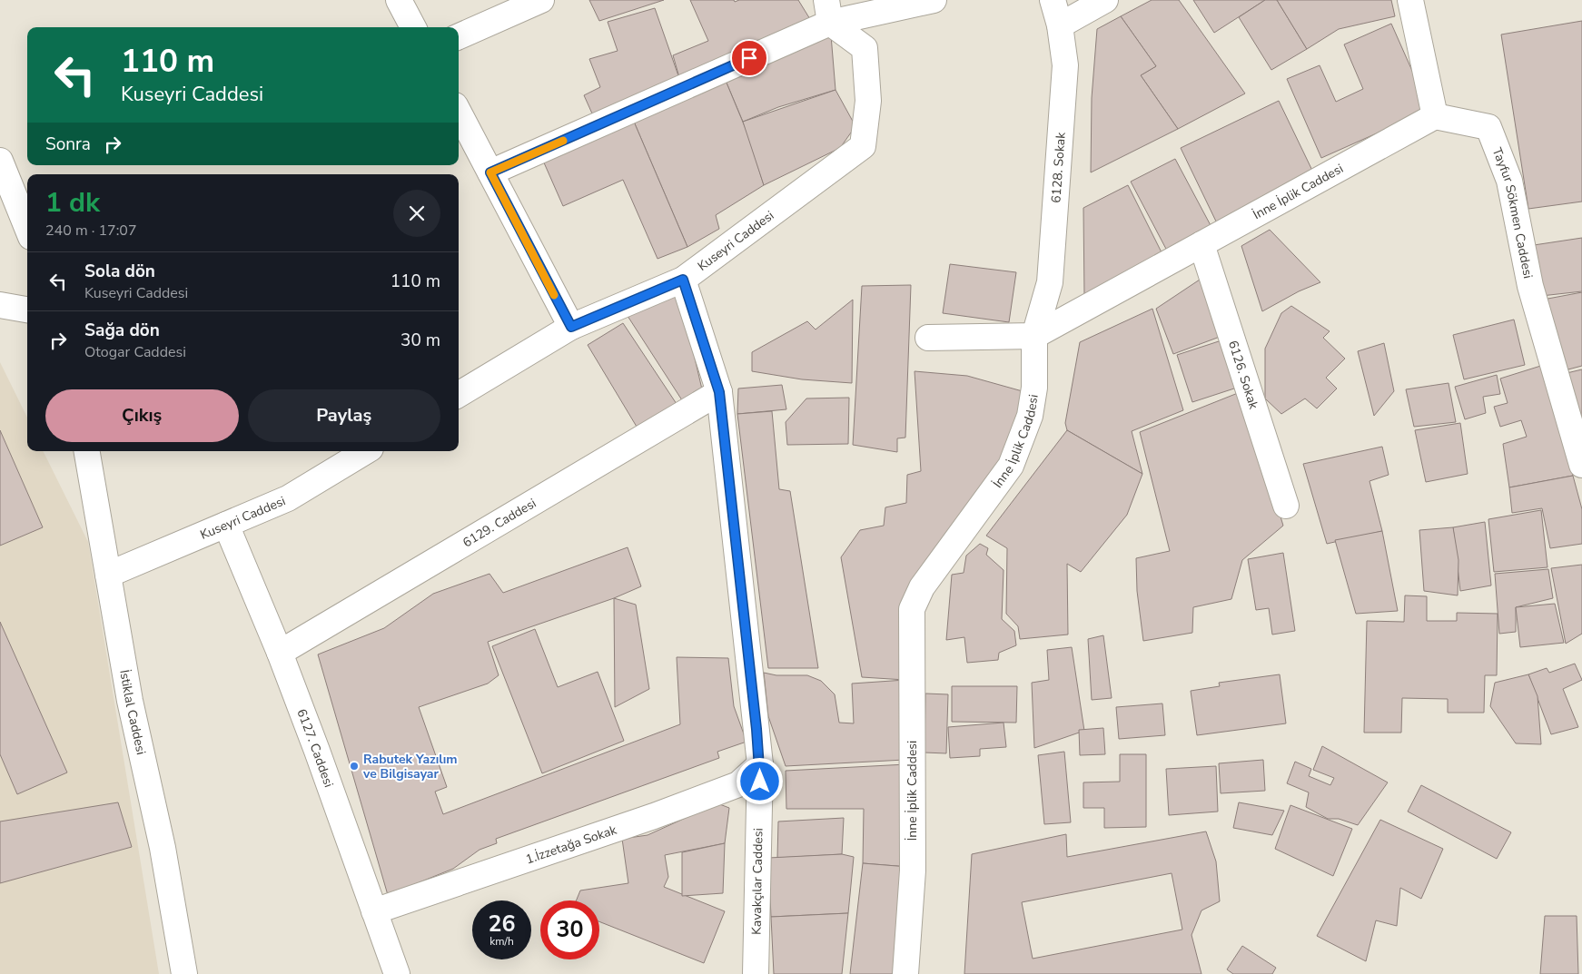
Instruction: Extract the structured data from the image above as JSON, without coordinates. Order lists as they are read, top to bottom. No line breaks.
{"streets":{"street":["6128. Sokak","İnne İplik Caddesi","Tayfur Sökmen Caddesi","Kuseyri Caddesi","6126. Sokak","6129. Caddesi","İstiklal Caddesi","6127. Caddesi","1.İzzetağa Sokak","Kavakçılar Caddesi"]},"crossings":[["6128. Sokak","İnne İplik Caddesi"],["İnne İplik Caddesi","Tayfur Sökmen Caddesi"],["İnne İplik Caddesi","6126. Sokak"],["Kuseyri Caddesi","İstiklal Caddesi"],["Kuseyri Caddesi","6127. Caddesi"],["Kuseyri Caddesi","Kavakçılar Caddesi"],["6129. Caddesi","6127. Caddesi"],["6129. Caddesi","Kavakçılar Caddesi"],["6127. Caddesi","1.İzzetağa Sokak"],["1.İzzetağa Sokak","Kavakçılar Caddesi"]],"places":["Rabutek Yazılım ve Bilgisayar"],"page":{"turn":["110 m","Kuseyri Caddesi"],"then":"Sonra","heading":["1 dk","240 m · 17:07"],"list":[{"name":"Sola dön","note":"Kuseyri Caddesi","value":"110 m"},{"name":"Sağa dön","note":"Otogar Caddesi","value":"30 m"}],"buttons":["Çıkış","Paylaş"],"speed":"26 km/h","limit":"30"}}
